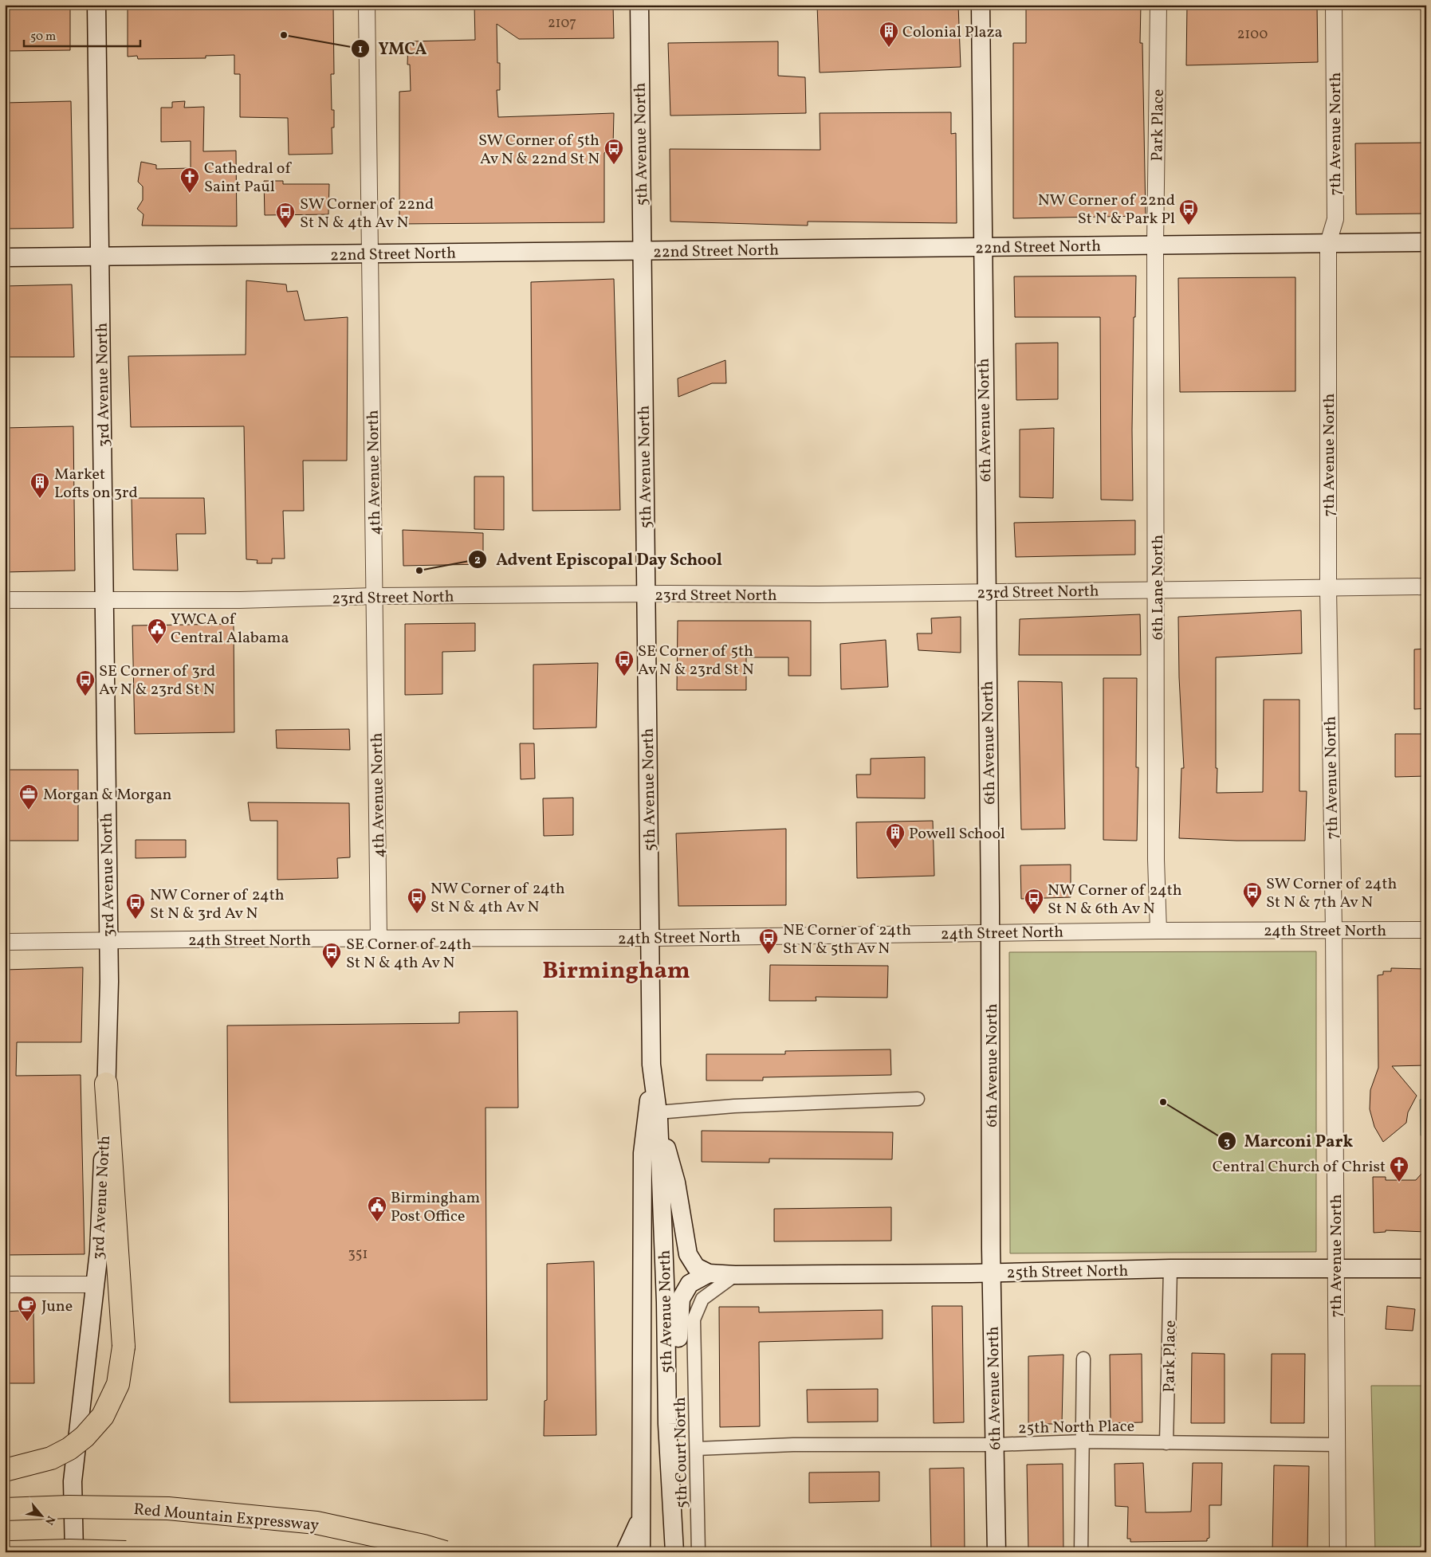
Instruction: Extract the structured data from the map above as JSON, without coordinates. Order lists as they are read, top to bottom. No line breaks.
{"streets":{"highway":["Red Mountain Expressway"],"main road":["5th Avenue North","22nd Street North","3rd Avenue North","6th Avenue North","25th Street North"],"street":["Park Place","7th Avenue North","4th Avenue North","6th Lane North","23rd Street North","24th Street North","25th North Place","5th Court North"]},"crossings":[["Park Place","22nd Street North"],["Park Place","6th Lane North"],["Park Place","25th Street North"],["Park Place","25th North Place"],["7th Avenue North","22nd Street North"],["7th Avenue North","23rd Street North"],["7th Avenue North","24th Street North"],["7th Avenue North","25th Street North"],["7th Avenue North","25th North Place"],["5th Avenue North","22nd Street North"],["5th Avenue North","23rd Street North"],["5th Avenue North","24th Street North"],["22nd Street North","3rd Avenue North"],["22nd Street North","6th Avenue North"],["22nd Street North","4th Avenue North"],["22nd Street North","6th Lane North"],["3rd Avenue North","23rd Street North"],["3rd Avenue North","24th Street North"],["6th Avenue North","23rd Street North"],["6th Avenue North","24th Street North"],["6th Avenue North","25th Street North"],["6th Avenue North","25th North Place"],["4th Avenue North","23rd Street North"],["4th Avenue North","24th Street North"],["6th Lane North","23rd Street North"],["6th Lane North","24th Street North"],["25th Street North","5th Court North"],["25th North Place","5th Court North"]],"districts":["Birmingham"],"places":{"other":["YMCA","Advent Episcopal Day School","Marconi Park"],"building":["Colonial Plaza","Market Lofts on 3rd","Powell School"],"bus stop":["SW Corner of 5th Av N & 22nd St N","NW Corner of 22nd St N & Park Pl","SW Corner of 22nd St N & 4th Av N","SE Corner of 5th Av N & 23rd St N","SE Corner of 3rd Av N & 23rd St N","SW Corner of 24th St N & 7th Av N","NW Corner of 24th St N & 4th Av N","NW Corner of 24th St N & 6th Av N","NW Corner of 24th St N & 3rd Av N","NE Corner of 24th St N & 5th Av N","SE Corner of 24th St N & 4th Av N"],"church":["Cathedral of Saint Paul","Central Church of Christ"],"public building":["YWCA of Central Alabama","Birmingham Post Office"],"office":["Morgan & Morgan"],"cafe":["June"]},"house_numbers":["2107","2100","351"],"scale_bar":"50 m","north":"bottom right"}
